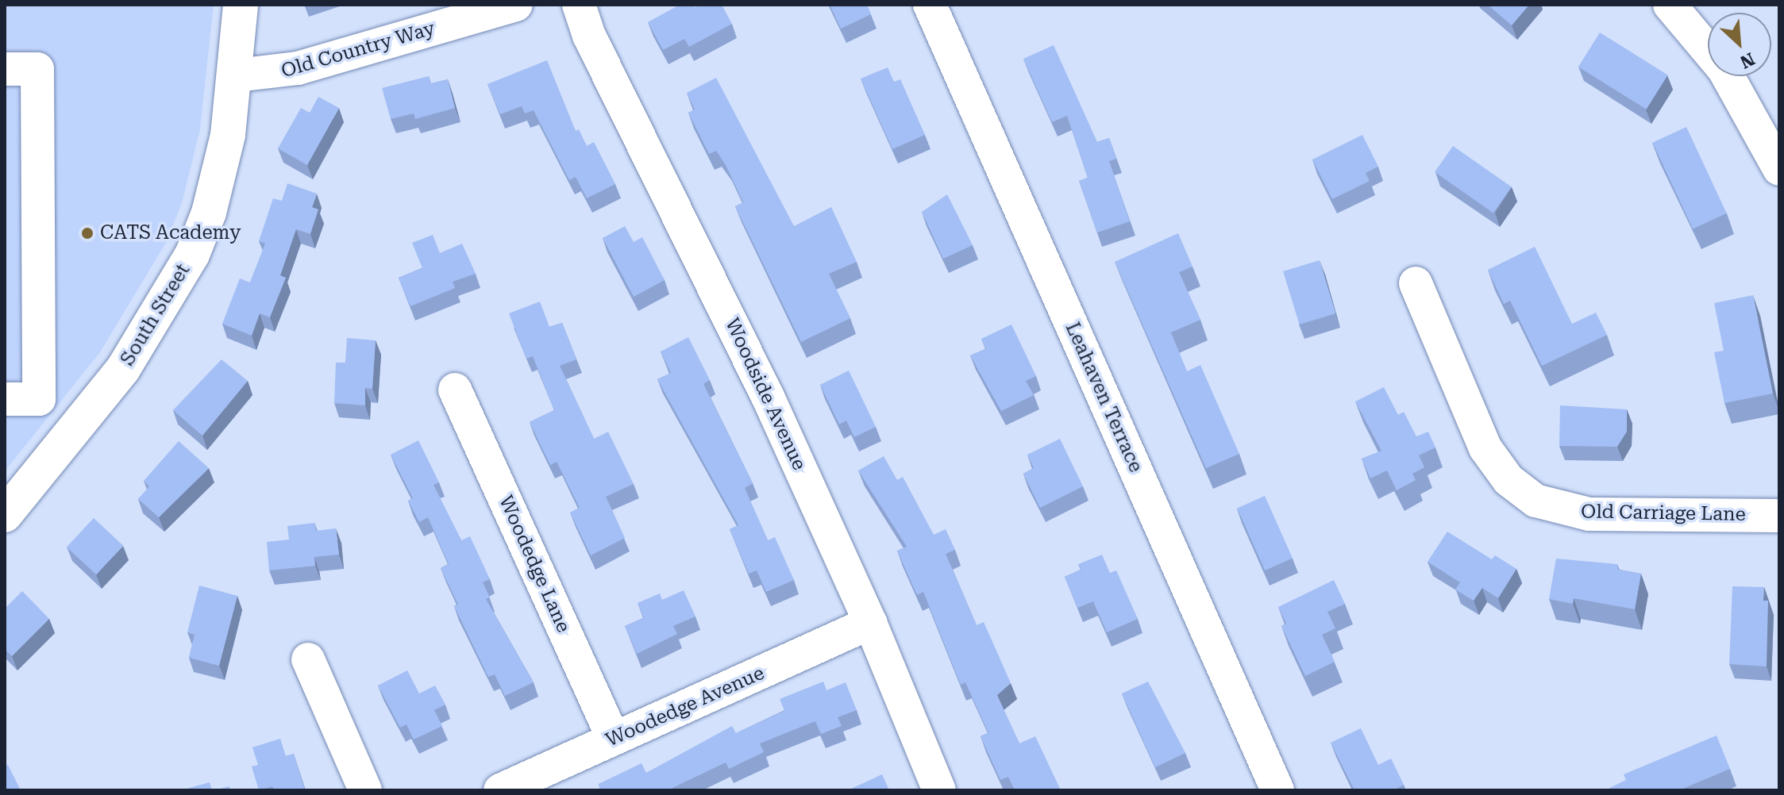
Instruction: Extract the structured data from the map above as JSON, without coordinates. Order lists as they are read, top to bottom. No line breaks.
{"streets":{"main road":["South Street"],"street":["Old Country Way","Woodside Avenue","Leahaven Terrace","Old Carriage Lane","Woodedge Lane","Woodedge Avenue"]},"crossings":[["Old Country Way","South Street"],["Woodside Avenue","Woodedge Avenue"],["Woodedge Lane","Woodedge Avenue"]],"places":["CATS Academy"],"north":"bottom right"}
